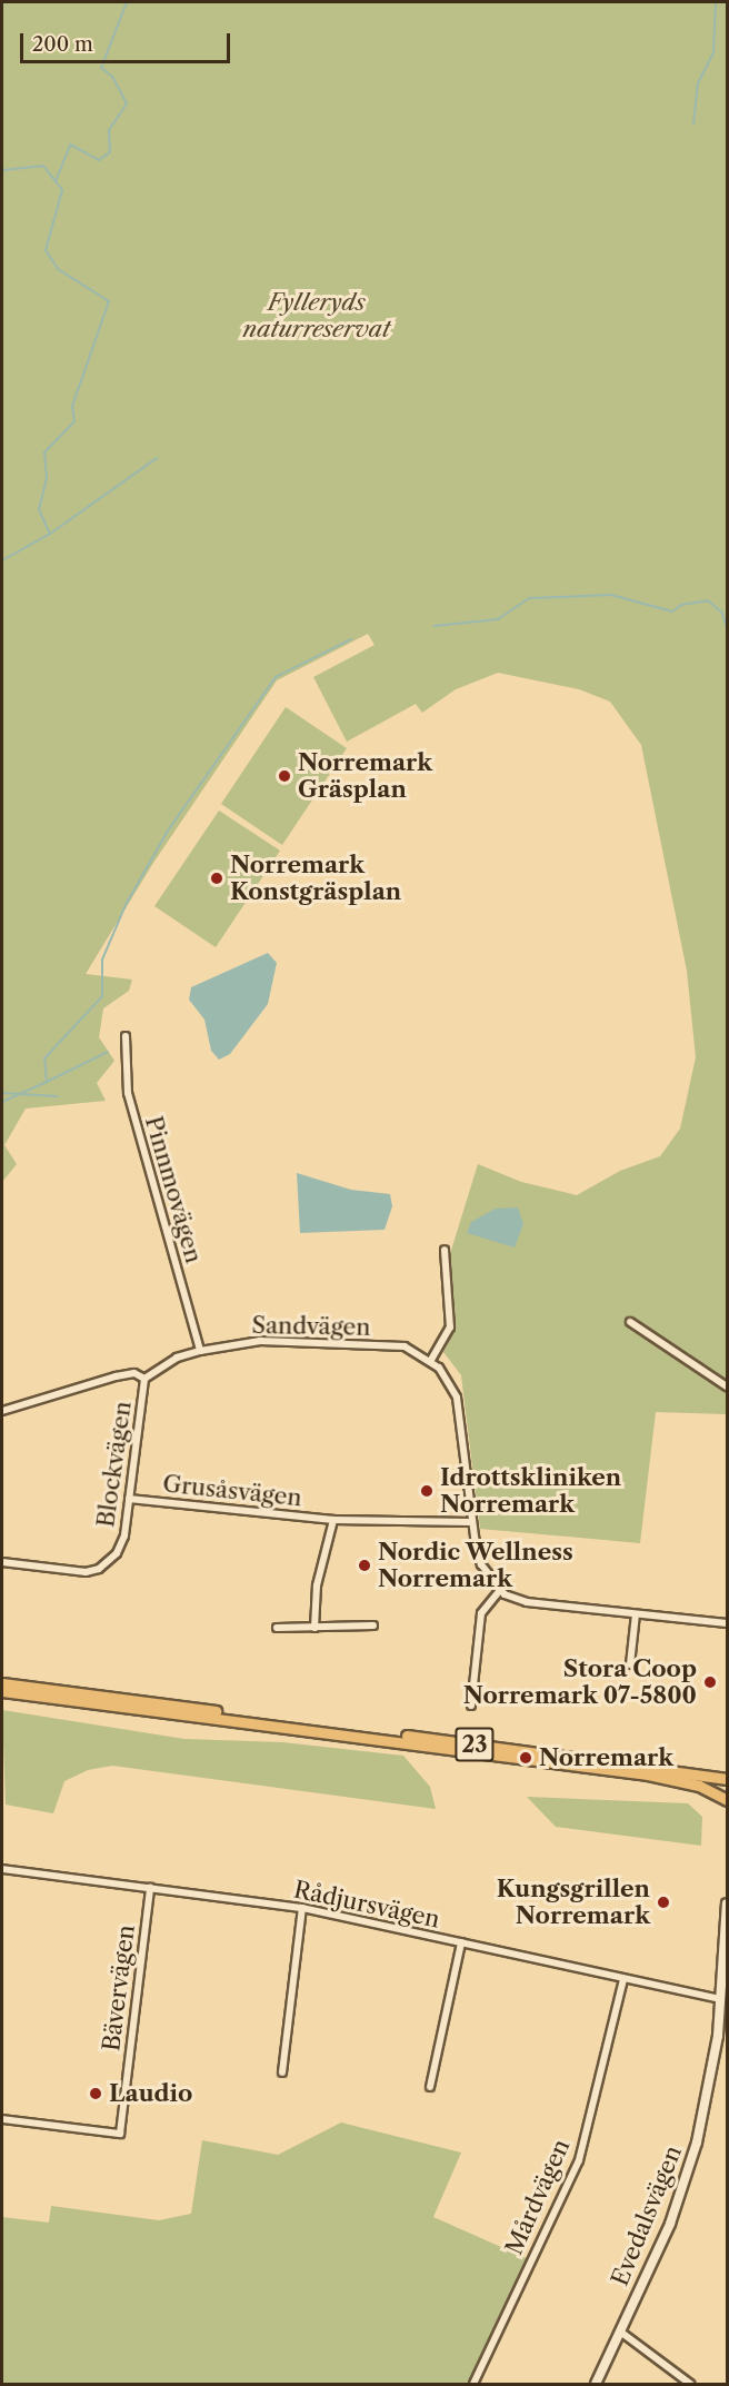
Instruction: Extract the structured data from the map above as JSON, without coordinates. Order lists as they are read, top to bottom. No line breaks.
{"streets":{"main road":["23"],"street":["Pinnmovägen","Sandvägen","Blockvägen","Grusåsvägen","Rådjursvägen","Bävervägen","Mårdvägen","Evedalsvägen"]},"crossings":[["Pinnmovägen","Sandvägen"],["Sandvägen","Blockvägen"],["Blockvägen","Grusåsvägen"],["Rådjursvägen","Bävervägen"],["Rådjursvägen","Mårdvägen"],["Rådjursvägen","Evedalsvägen"]],"parks":["Fylleryds naturreservat"],"places":["Norremark Gräsplan","Norremark Konstgräsplan","Idrottskliniken Norremark","Nordic Wellness Norremark","Stora Coop Norremark 07-5800","Norremark","Kungsgrillen Norremark","Laudio"],"scale_bar":"200 m"}
